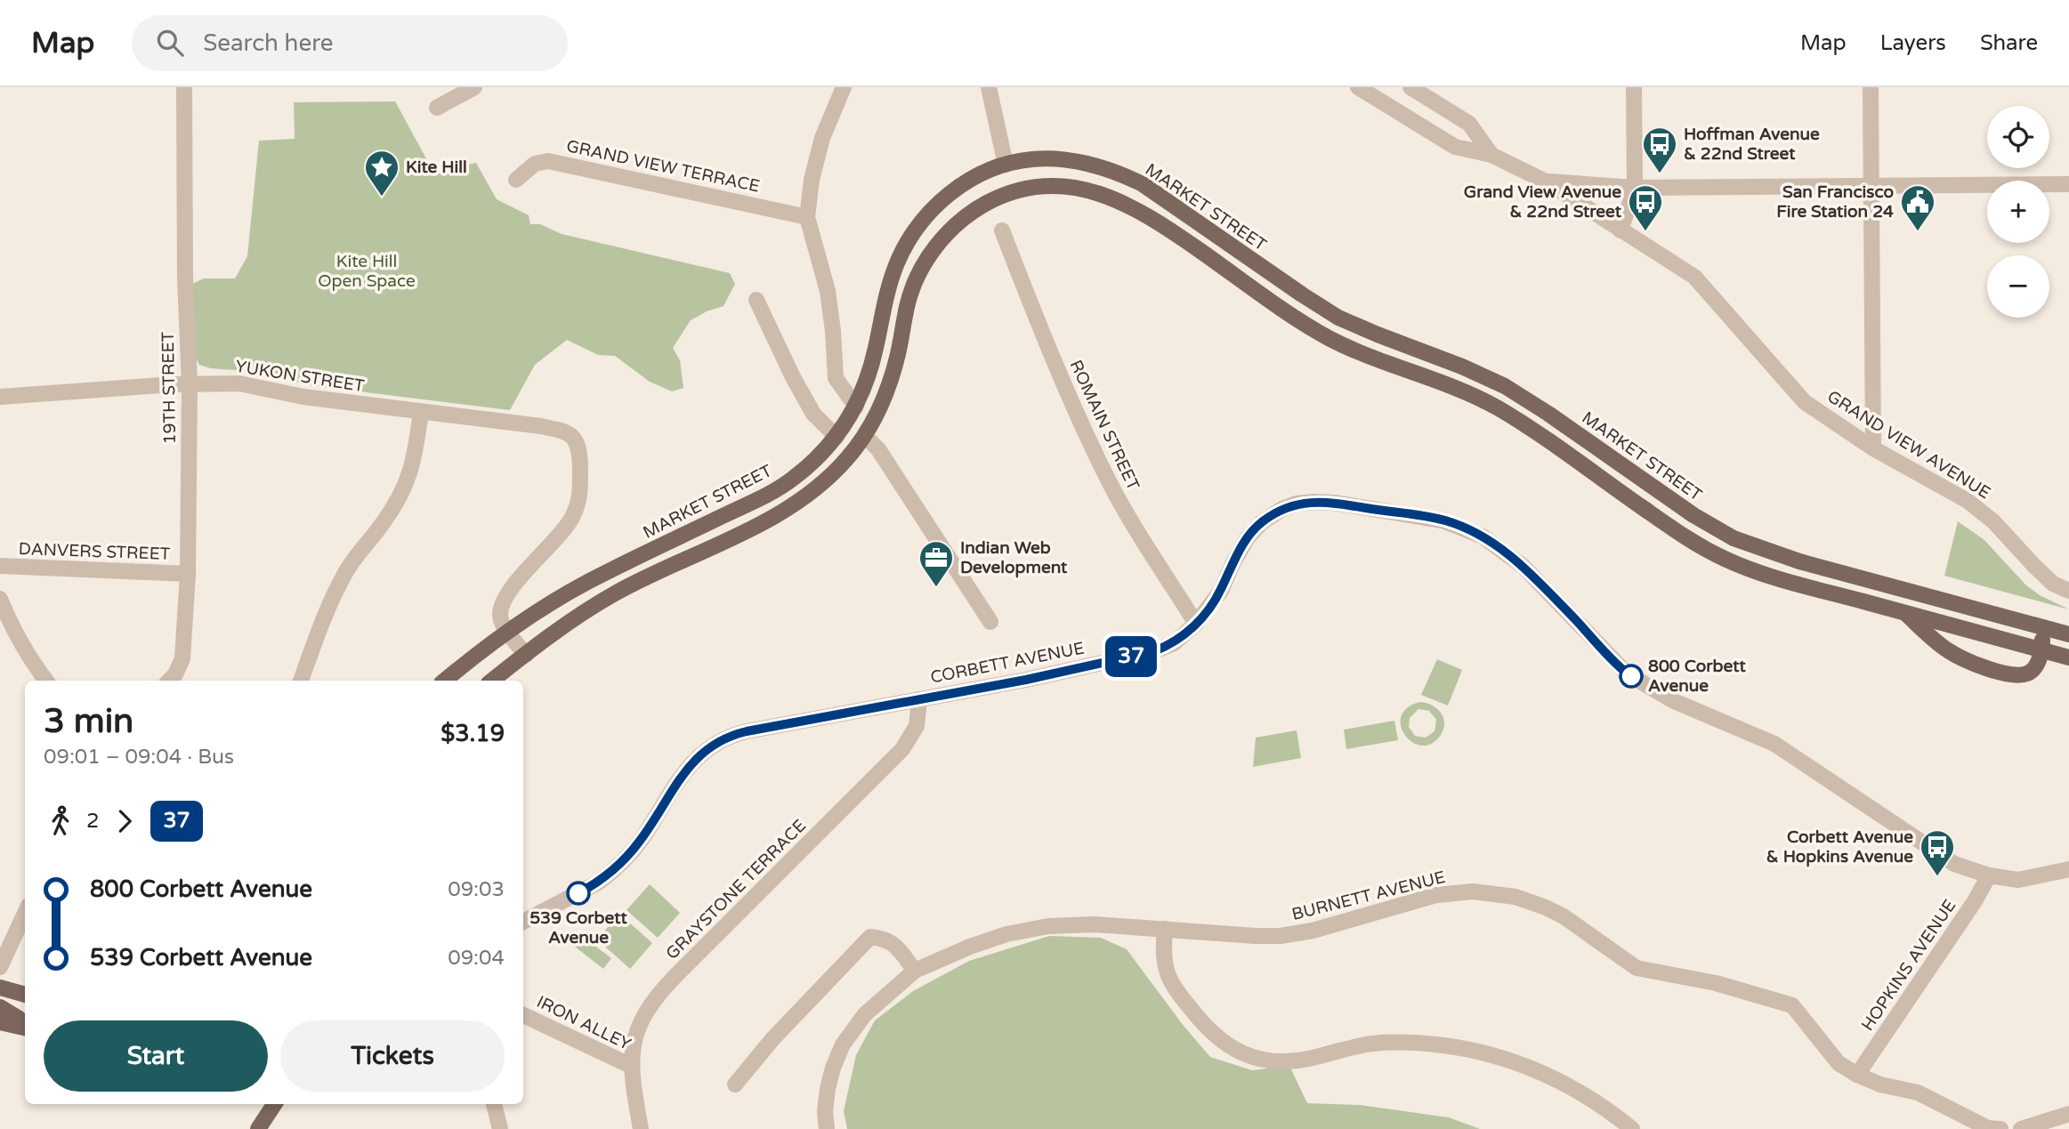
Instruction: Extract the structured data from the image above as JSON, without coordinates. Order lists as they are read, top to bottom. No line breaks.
{"streets":{"main road":["MARKET STREET"],"street":["GRAND VIEW TERRACE","YUKON STREET","19TH STREET","ROMAIN STREET","GRAND VIEW AVENUE","DANVERS STREET","CORBETT AVENUE","GRAYSTONE TERRACE","BURNETT AVENUE","HOPKINS AVENUE","IRON ALLEY"]},"crossings":[["MARKET STREET","YUKON STREET"],["YUKON STREET","19TH STREET"],["19TH STREET","DANVERS STREET"],["ROMAIN STREET","CORBETT AVENUE"],["CORBETT AVENUE","GRAYSTONE TERRACE"],["CORBETT AVENUE","HOPKINS AVENUE"],["GRAYSTONE TERRACE","IRON ALLEY"],["BURNETT AVENUE","HOPKINS AVENUE"]],"parks":["Kite Hill Open Space"],"places":{"bus stop":["Hoffman Avenue & 22nd Street","Grand View Avenue & 22nd Street","Corbett Avenue & Hopkins Avenue"],"place":["Kite Hill"],"public building":["San Francisco Fire Station 24"],"office":["Indian Web Development"],"other":["800 Corbett Avenue","539 Corbett Avenue"]},"lines":["bus line 37"],"page":{"header":"Map","search":"Search here","nav":["Map","Layers","Share"],"on_map":"37","map_buttons":["+","−"],"heading":["3 min","09:01 – 09:04 · Bus","$3.19"],"legs":["2","37"],"list":[{"name":"800 Corbett Avenue","value":"09:03"},{"name":"539 Corbett Avenue","value":"09:04"}],"buttons":["Start","Tickets"]}}
